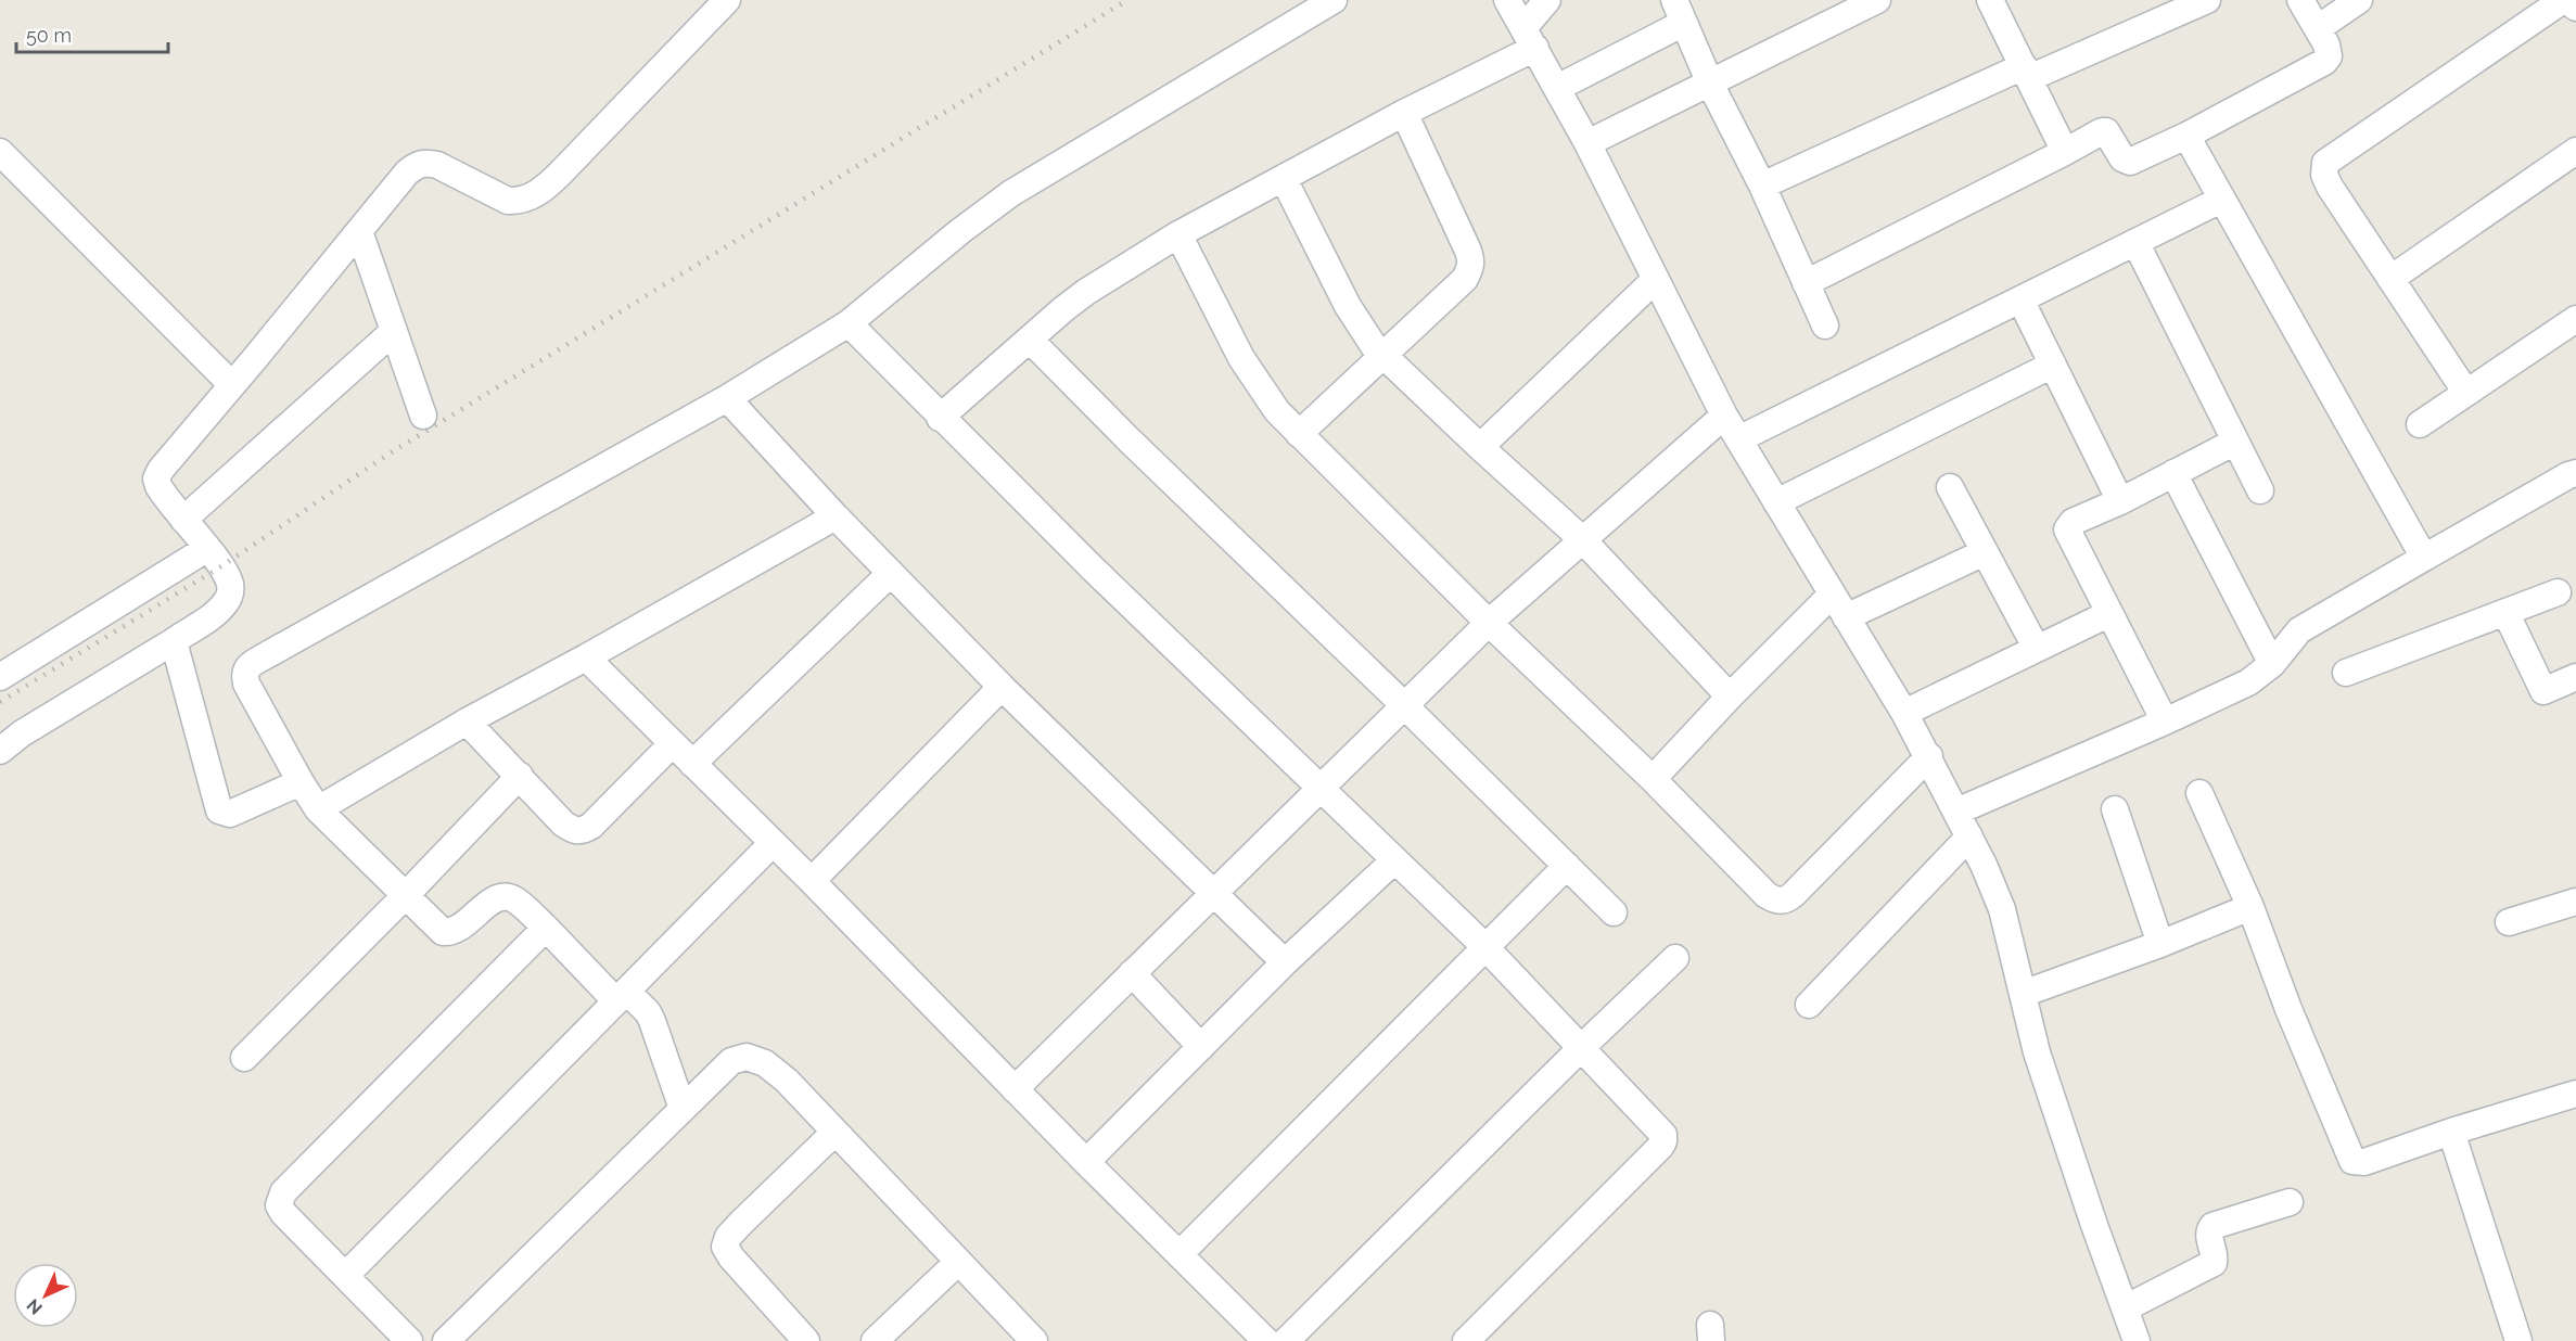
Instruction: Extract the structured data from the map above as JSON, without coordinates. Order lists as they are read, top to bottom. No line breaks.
{"scale_bar":"50 m","north":"bottom left"}
